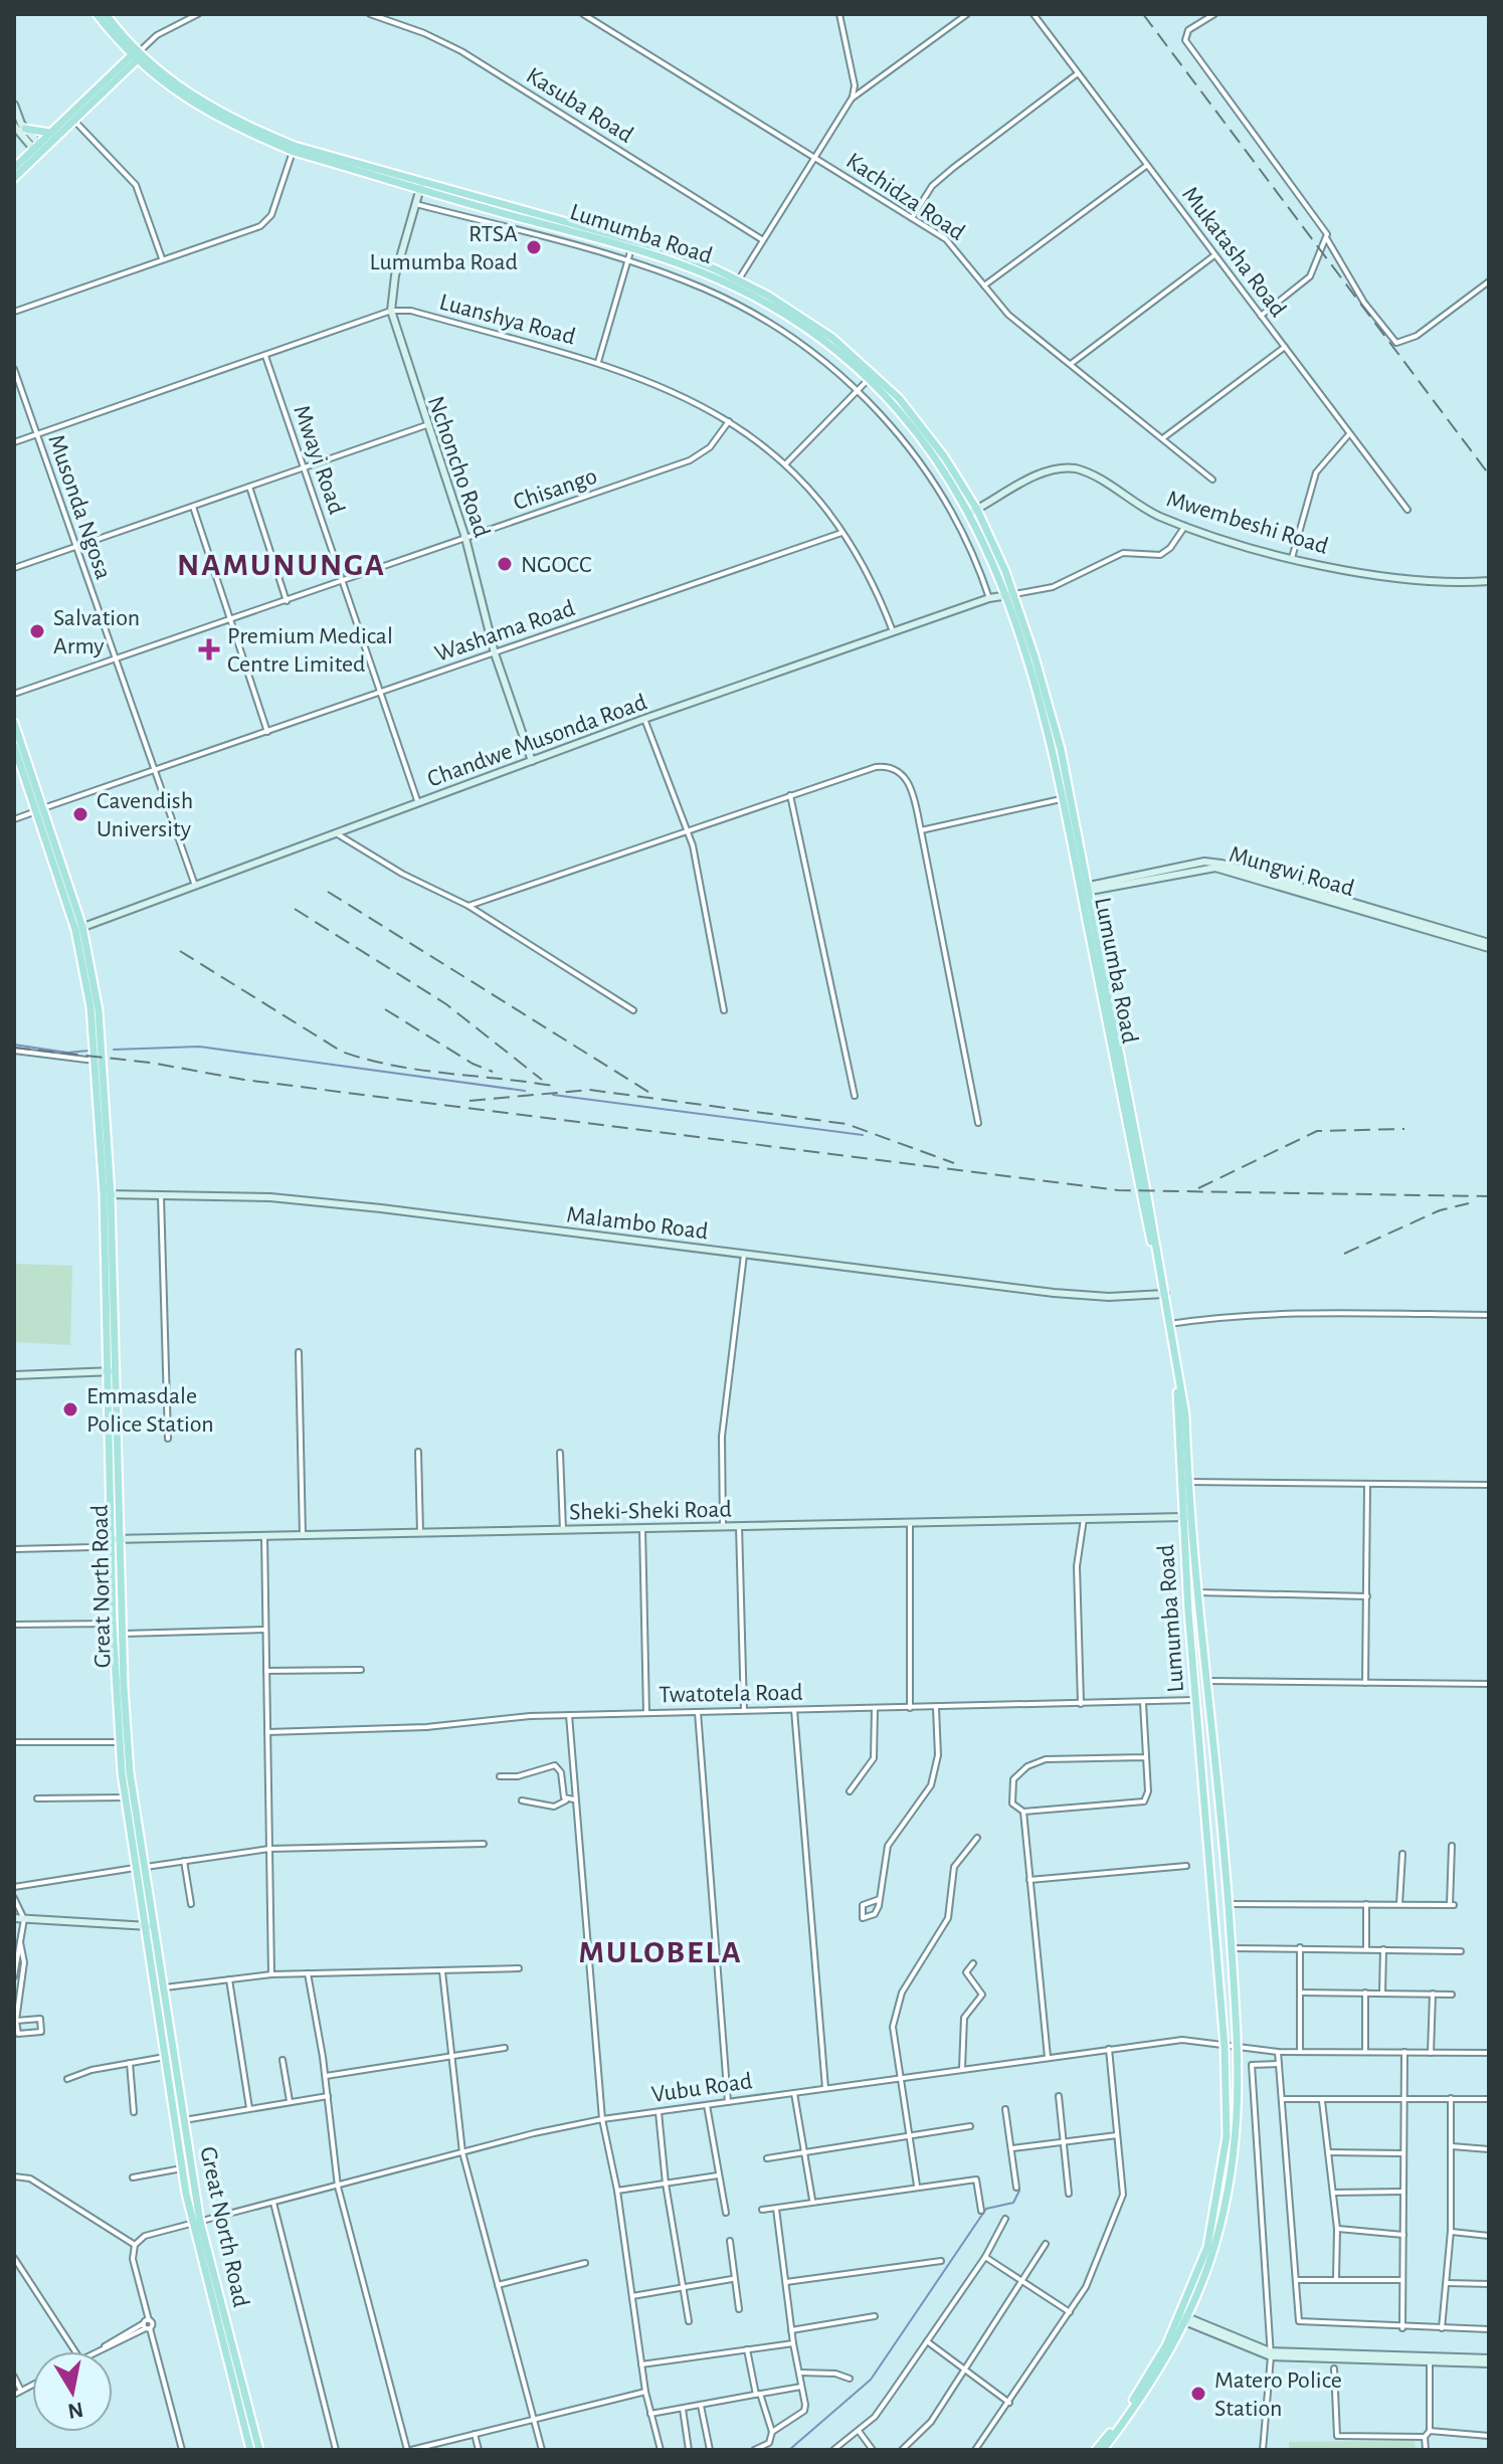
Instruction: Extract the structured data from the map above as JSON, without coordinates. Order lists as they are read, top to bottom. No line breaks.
{"streets":{"main road":["Lumumba Road","Great North Road"],"street":["Kasuba Road","Kachidza Road","Mukatasha Road","Luanshya Road","Mwayi Road","Nchoncho Road","Chisango","Musonda Ngosa","Mwembeshi Road","Washama Road","Chandwe Musonda Road","Mungwi Road","Malambo Road","Sheki-Sheki Road","Twatotela Road","Vubu Road"]},"crossings":[["Lumumba Road","Nchoncho Road"],["Lumumba Road","Mwembeshi Road"],["Lumumba Road","Chandwe Musonda Road"],["Lumumba Road","Mungwi Road"],["Lumumba Road","Malambo Road"],["Lumumba Road","Sheki-Sheki Road"],["Lumumba Road","Twatotela Road"],["Lumumba Road","Vubu Road"],["Luanshya Road","Mwayi Road"],["Luanshya Road","Nchoncho Road"],["Luanshya Road","Chisango"],["Luanshya Road","Musonda Ngosa"],["Luanshya Road","Washama Road"],["Luanshya Road","Chandwe Musonda Road"],["Mwayi Road","Chisango"],["Mwayi Road","Washama Road"],["Mwayi Road","Chandwe Musonda Road"],["Nchoncho Road","Chisango"],["Nchoncho Road","Washama Road"],["Nchoncho Road","Chandwe Musonda Road"],["Chisango","Musonda Ngosa"],["Musonda Ngosa","Washama Road"],["Musonda Ngosa","Chandwe Musonda Road"],["Washama Road","Great North Road"],["Chandwe Musonda Road","Great North Road"],["Malambo Road","Great North Road"],["Sheki-Sheki Road","Great North Road"],["Great North Road","Vubu Road"]],"districts":["NAMUNUNGA","MULOBELA"],"places":{"other":["RTSA Lumumba Road","NGOCC","Salvation Army","Cavendish University","Emmasdale Police Station","Matero Police Station"],"health":["Premium Medical Centre Limited"]},"north":"bottom"}
